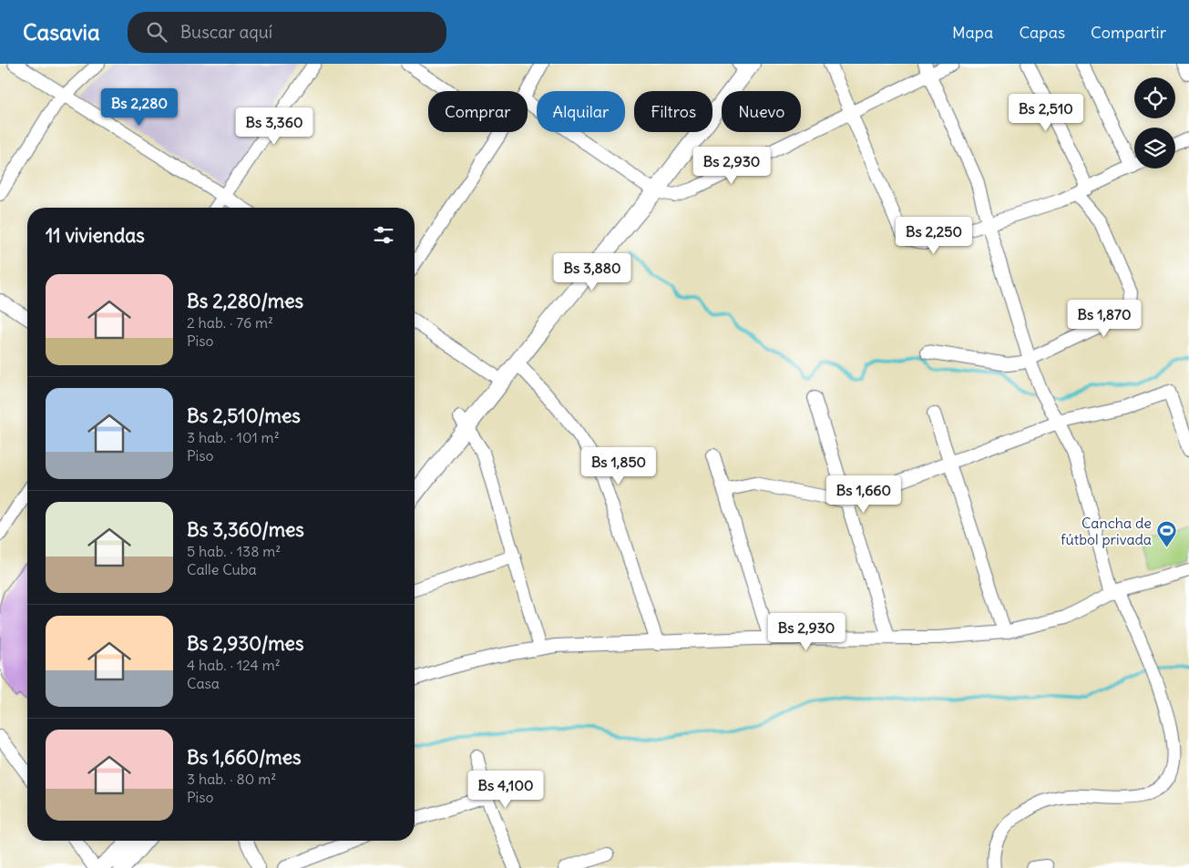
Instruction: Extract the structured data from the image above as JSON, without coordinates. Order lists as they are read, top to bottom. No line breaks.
{"places":{"sports":["Cancha de fútbol privada"]},"page":{"header":"Casavia","search":"Buscar aquí","nav":["Mapa","Capas","Compartir"],"price":["Bs 2,280","Bs 2,510","Bs 3,360","Bs 2,930","Bs 2,250","Bs 3,880","Bs 1,870","Bs 1,850","Bs 1,660","Bs 2,930","Bs 4,100"],"chip":["Comprar","Alquilar","Filtros","Nuevo"],"heading":"11 viviendas","list":[{"name":"Bs 2,280/mes","note":"2 hab. · 76 m² · Piso"},{"name":"Bs 2,510/mes","note":"3 hab. · 101 m² · Piso"},{"name":"Bs 3,360/mes","note":"5 hab. · 138 m² · Calle Cuba"},{"name":"Bs 2,930/mes","note":"4 hab. · 124 m² · Casa"},{"name":"Bs 1,660/mes","note":"3 hab. · 80 m² · Piso"}]}}
